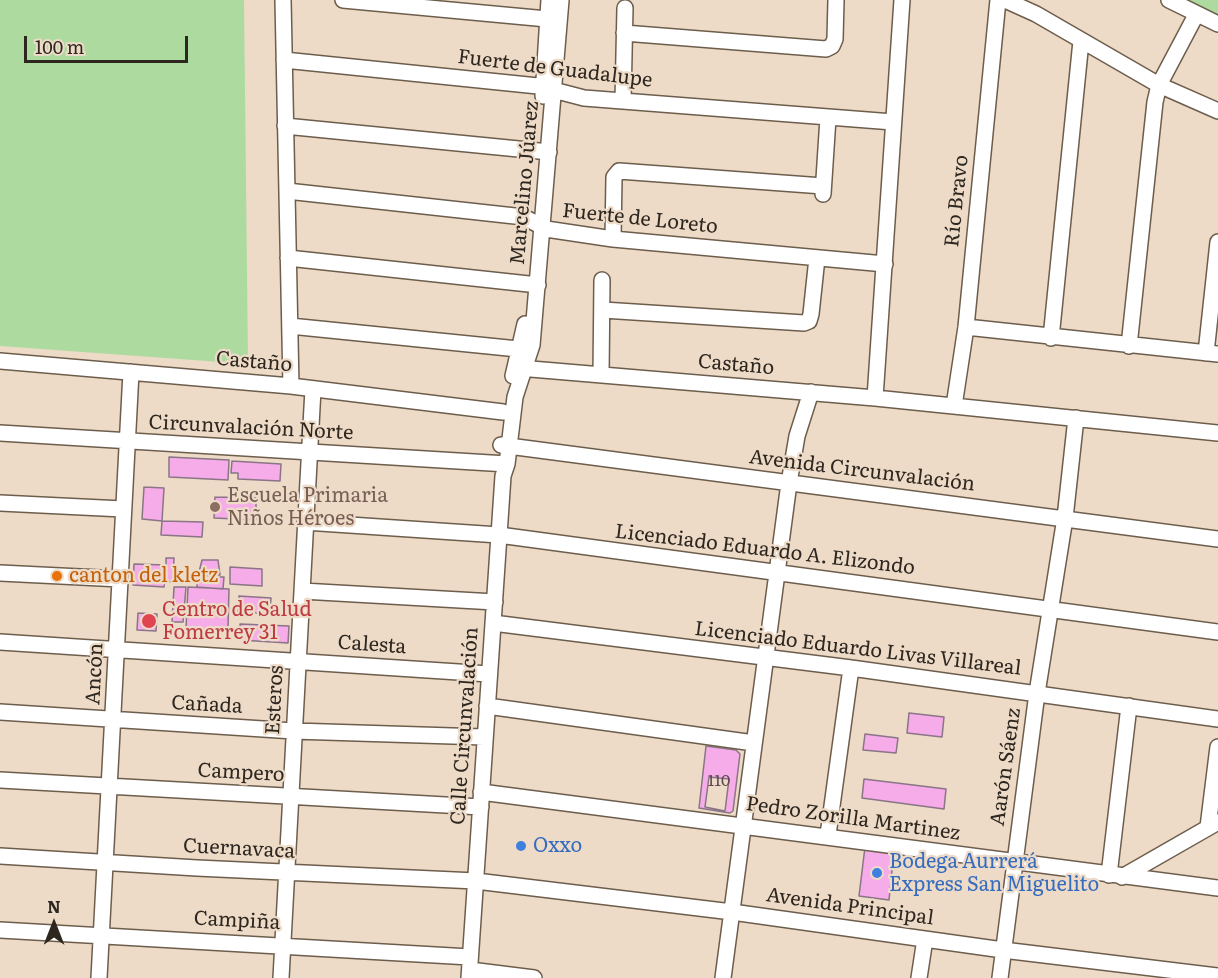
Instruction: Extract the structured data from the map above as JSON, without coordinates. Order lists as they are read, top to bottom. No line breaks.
{"streets":{"street":["Fuerte de Guadalupe","Marcelino Júarez","Río Bravo","Fuerte de Loreto","Castaño","Circunvalación Norte","Avenida Circunvalación","Licenciado Eduardo A. Elizondo","Calesta","Licenciado Eduardo Livas Villareal","Ancón","Esteros","Cañada","Calle Circunvalación","Aarón Sáenz","Campero","Pedro Zorilla Martinez","Cuernavaca","Avenida Principal","Campiña"]},"crossings":[["Fuerte de Guadalupe","Marcelino Júarez"],["Marcelino Júarez","Fuerte de Loreto"],["Marcelino Júarez","Castaño"],["Marcelino Júarez","Calle Circunvalación"],["Río Bravo","Castaño"],["Castaño","Ancón"],["Castaño","Esteros"],["Castaño","Calle Circunvalación"],["Castaño","Aarón Sáenz"],["Circunvalación Norte","Ancón"],["Circunvalación Norte","Esteros"],["Circunvalación Norte","Calle Circunvalación"],["Avenida Circunvalación","Calle Circunvalación"],["Avenida Circunvalación","Aarón Sáenz"],["Licenciado Eduardo A. Elizondo","Esteros"],["Licenciado Eduardo A. Elizondo","Calle Circunvalación"],["Licenciado Eduardo A. Elizondo","Aarón Sáenz"],["Calesta","Ancón"],["Calesta","Esteros"],["Calesta","Calle Circunvalación"],["Licenciado Eduardo Livas Villareal","Calle Circunvalación"],["Licenciado Eduardo Livas Villareal","Aarón Sáenz"],["Ancón","Cañada"],["Ancón","Campero"],["Ancón","Cuernavaca"],["Ancón","Campiña"],["Esteros","Cañada"],["Esteros","Campero"],["Esteros","Cuernavaca"],["Esteros","Campiña"],["Cañada","Calle Circunvalación"],["Calle Circunvalación","Campero"],["Calle Circunvalación","Pedro Zorilla Martinez"],["Calle Circunvalación","Cuernavaca"],["Calle Circunvalación","Avenida Principal"],["Calle Circunvalación","Campiña"],["Aarón Sáenz","Pedro Zorilla Martinez"],["Aarón Sáenz","Avenida Principal"],["Campero","Pedro Zorilla Martinez"],["Cuernavaca","Avenida Principal"]],"places":["Escuela Primaria Niños Héroes","canton del kletz","Centro de Salud Fomerrey 31","Oxxo","Bodega Aurrerá Express San Miguelito"],"house_numbers":["110"],"scale_bar":"100 m","north":"top"}
